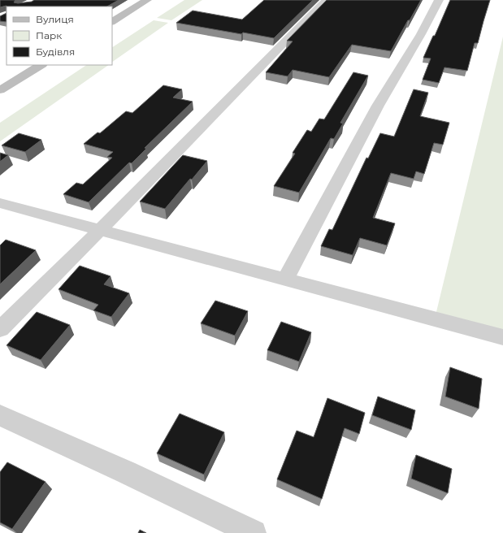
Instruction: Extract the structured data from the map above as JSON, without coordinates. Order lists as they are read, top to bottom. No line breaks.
{"legend":["Вулиця","Парк","Будівля"]}
